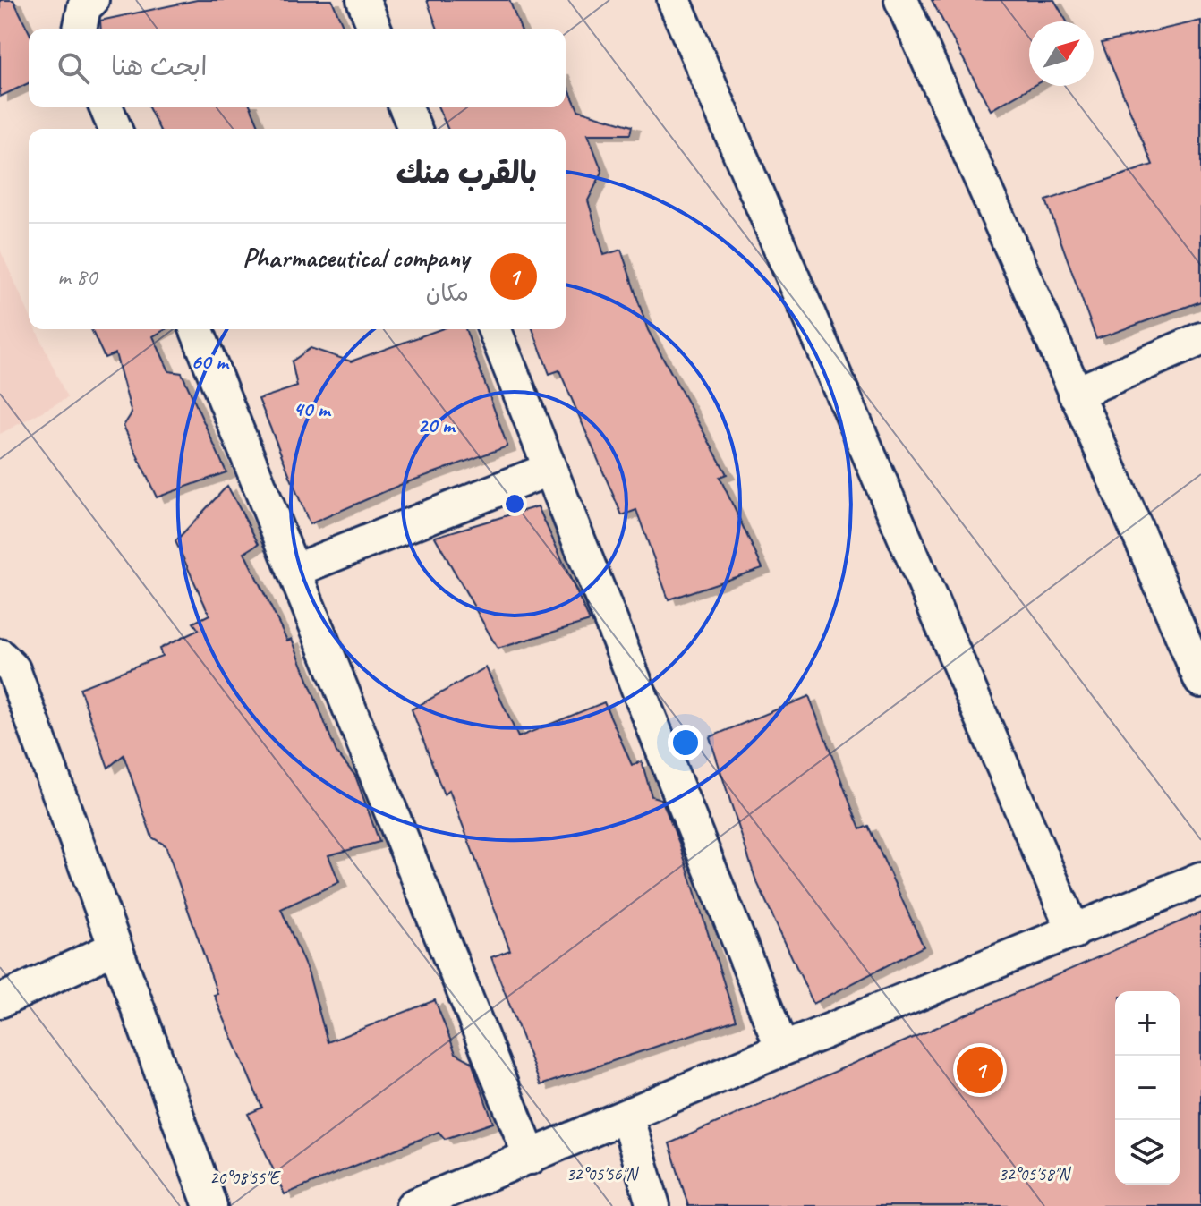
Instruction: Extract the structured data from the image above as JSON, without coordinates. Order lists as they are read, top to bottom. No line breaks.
{"north":"top right","page":{"search":"ابحث هنا","heading":"بالقرب منك","list":[{"mark":"1","name":"Pharmaceutical company","note":"مكان","value":"80 m"}],"map_buttons":["+","−"],"pins":"1"},"coordinates":["32°05'56\"N","32°05'58\"N","20°08'55\"E"],"rings":["60 m","40 m","20 m"]}
